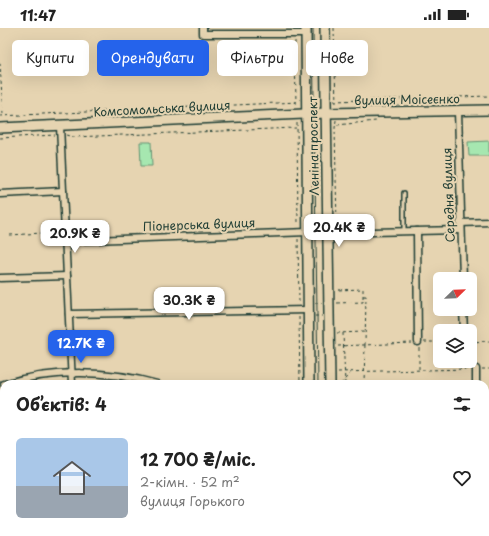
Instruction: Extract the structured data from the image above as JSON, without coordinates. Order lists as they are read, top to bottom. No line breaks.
{"streets":{"main road":["вулиця Моісеєнко","Комсомольська вулиця","Леніна проспект"],"street":["Середня вулиця","Піонерська вулиця"]},"crossings":[["вулиця Моісеєнко","Комсомольська вулиця"],["вулиця Моісеєнко","Леніна проспект"],["вулиця Моісеєнко","Середня вулиця"],["Комсомольська вулиця","Леніна проспект"],["Леніна проспект","Піонерська вулиця"]],"north":"top right","page":{"status":"11:47","chip":["Купити","Орендувати","Фільтри","Нове"],"price":["20.4K ₴","20.9K ₴","30.3K ₴","12.7K ₴"],"heading":"Об’єктів: 4","list":[{"name":"12 700 ₴/міс.","note":"2-кімн. · 52 m² · вулиця Горького"}]}}
